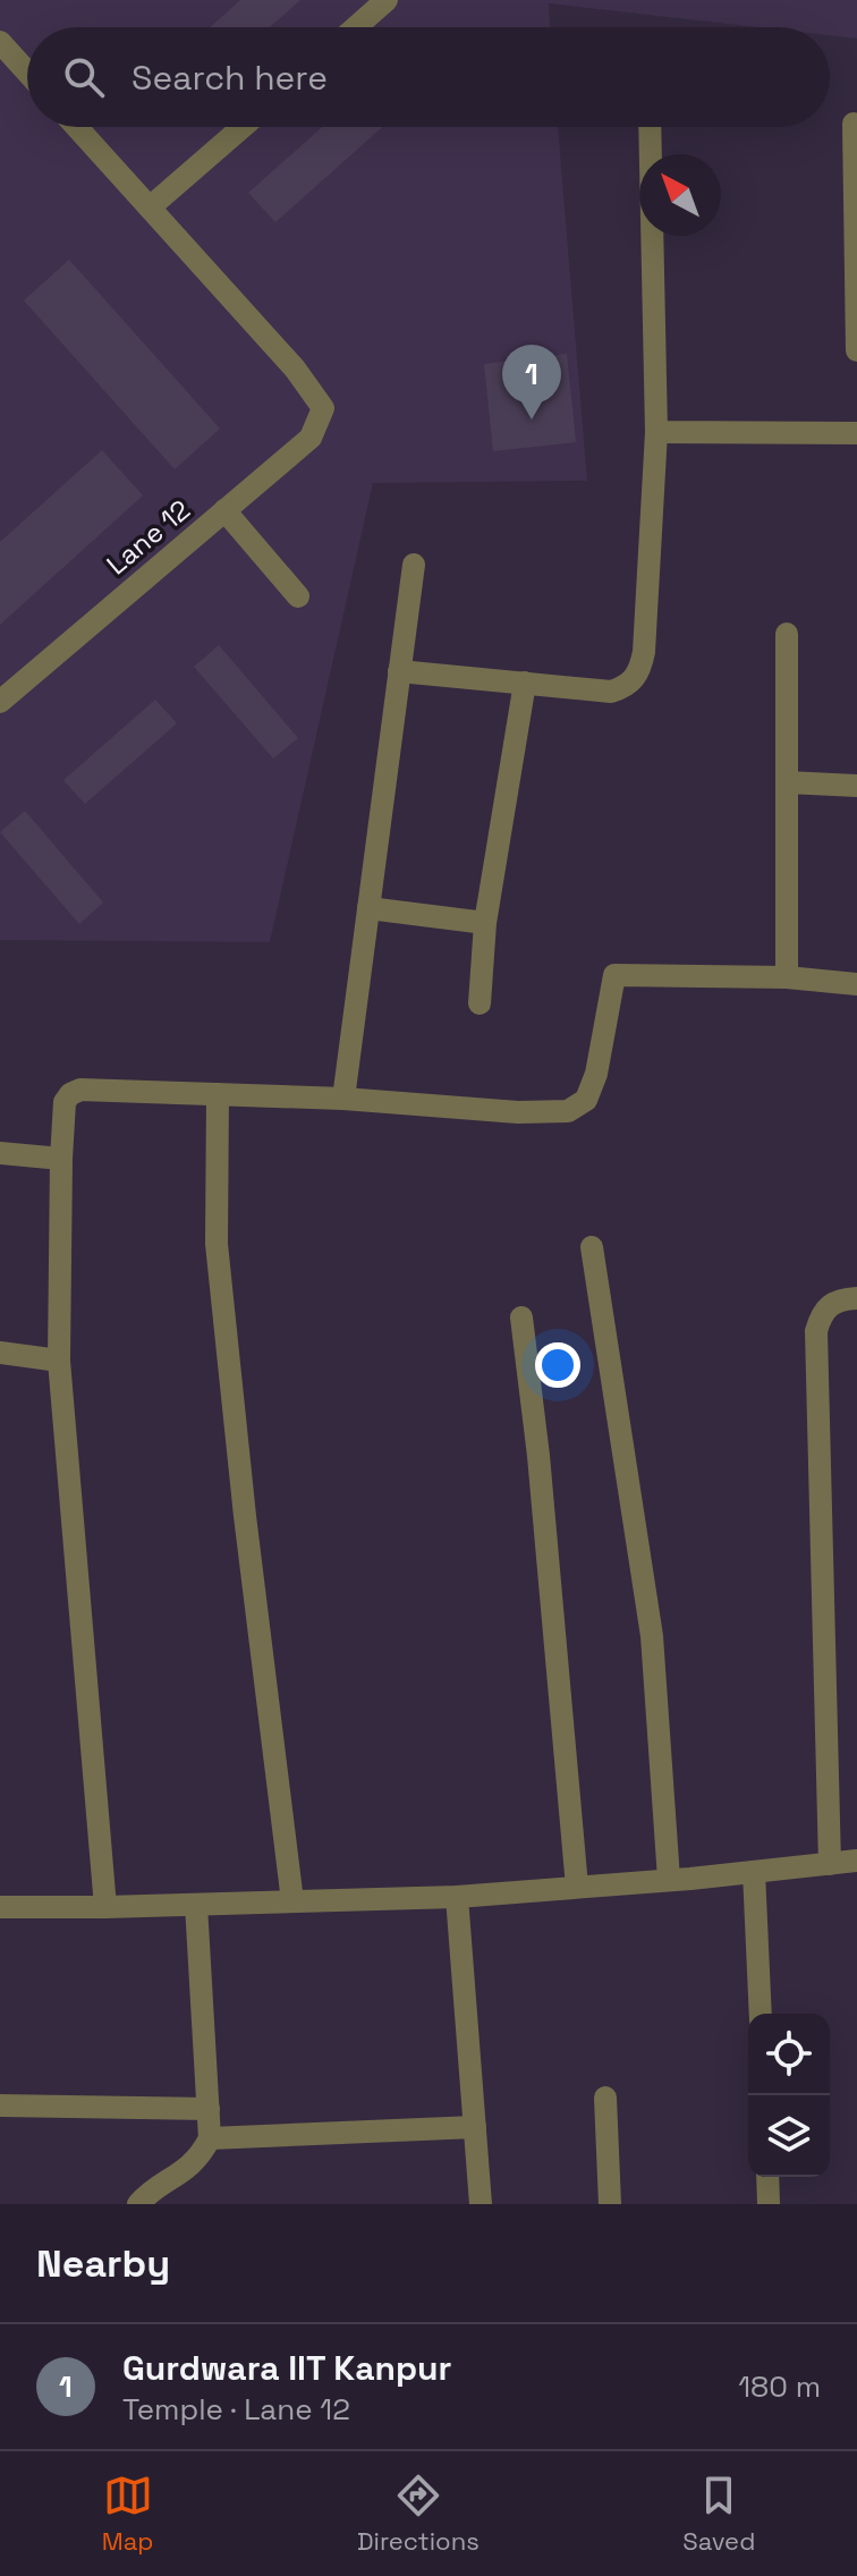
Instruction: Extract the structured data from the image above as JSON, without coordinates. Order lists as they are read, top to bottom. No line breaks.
{"streets":{"street":["Lane 12"]},"north":"top left","page":{"search":"Search here","pins":"1","heading":"Nearby","list":[{"mark":"1","name":"Gurdwara IIT Kanpur","note":"Temple · Lane 12","value":"180 m"}],"nav":["Map","Directions","Saved"]}}
